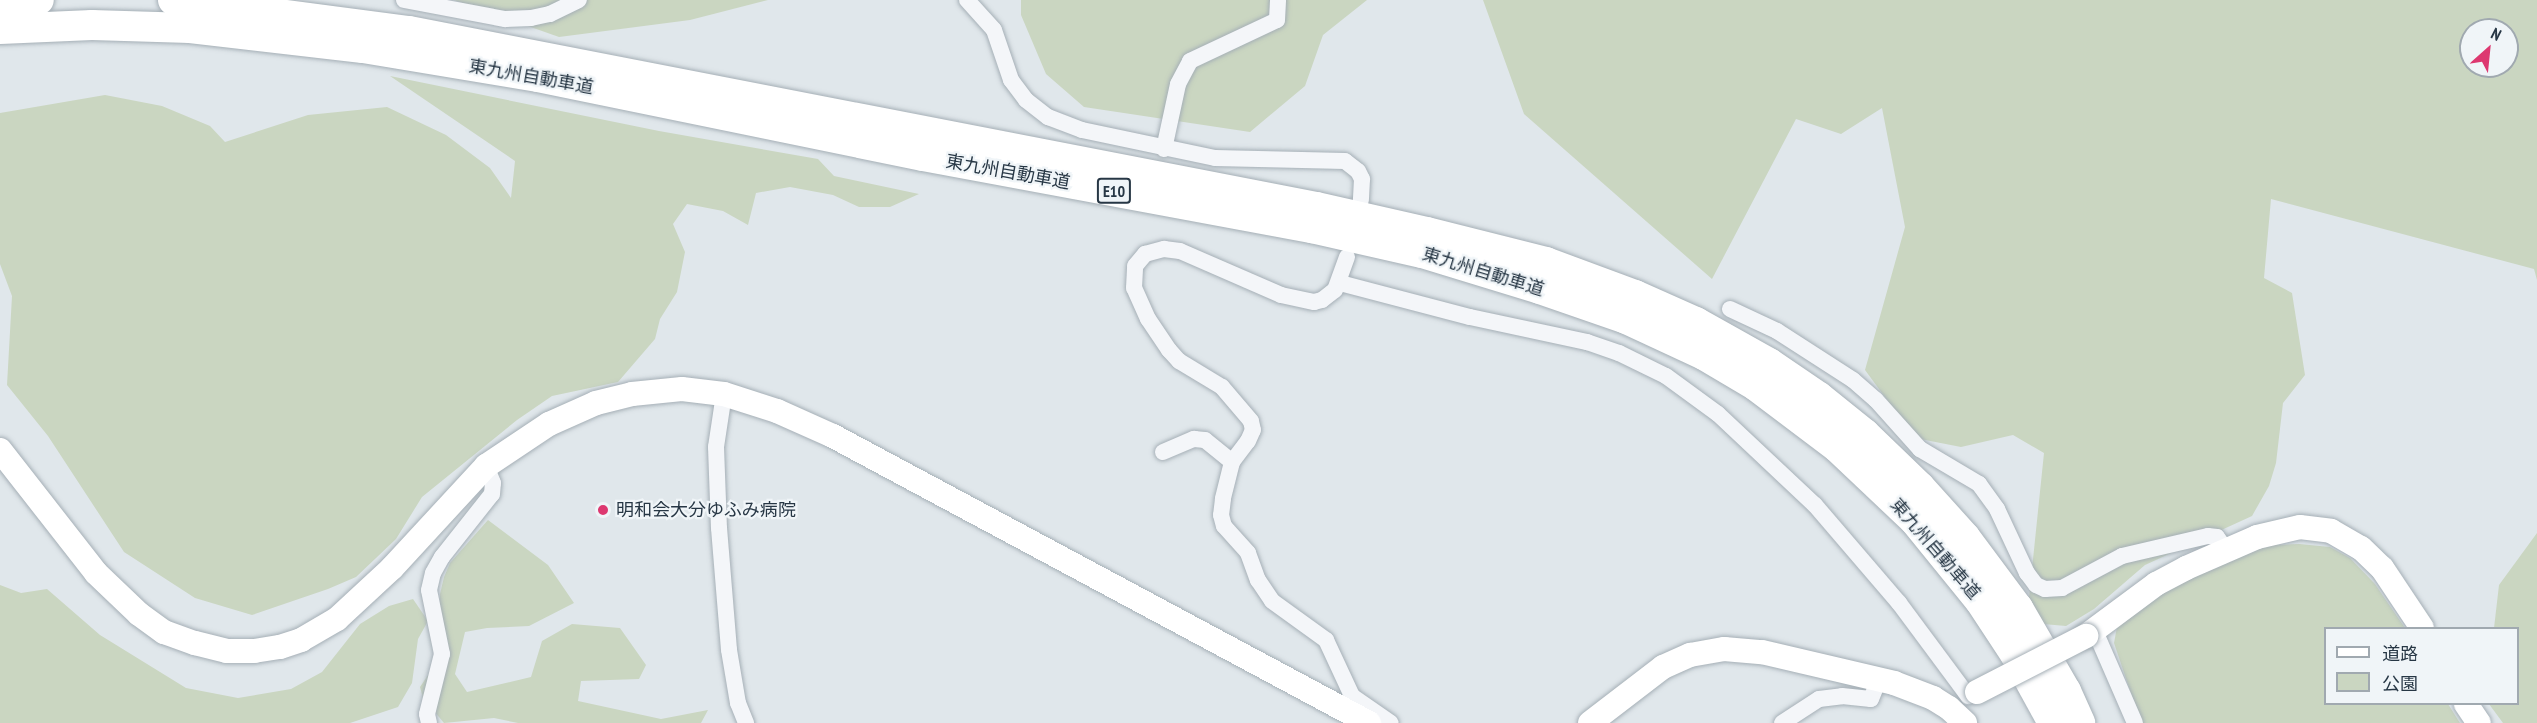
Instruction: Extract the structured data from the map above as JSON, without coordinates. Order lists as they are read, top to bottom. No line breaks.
{"streets":{"highway":["東九州自動車道","E10"]},"places":["明和会大分ゆふみ病院"],"legend":["道路","公園"],"north":"top right"}
